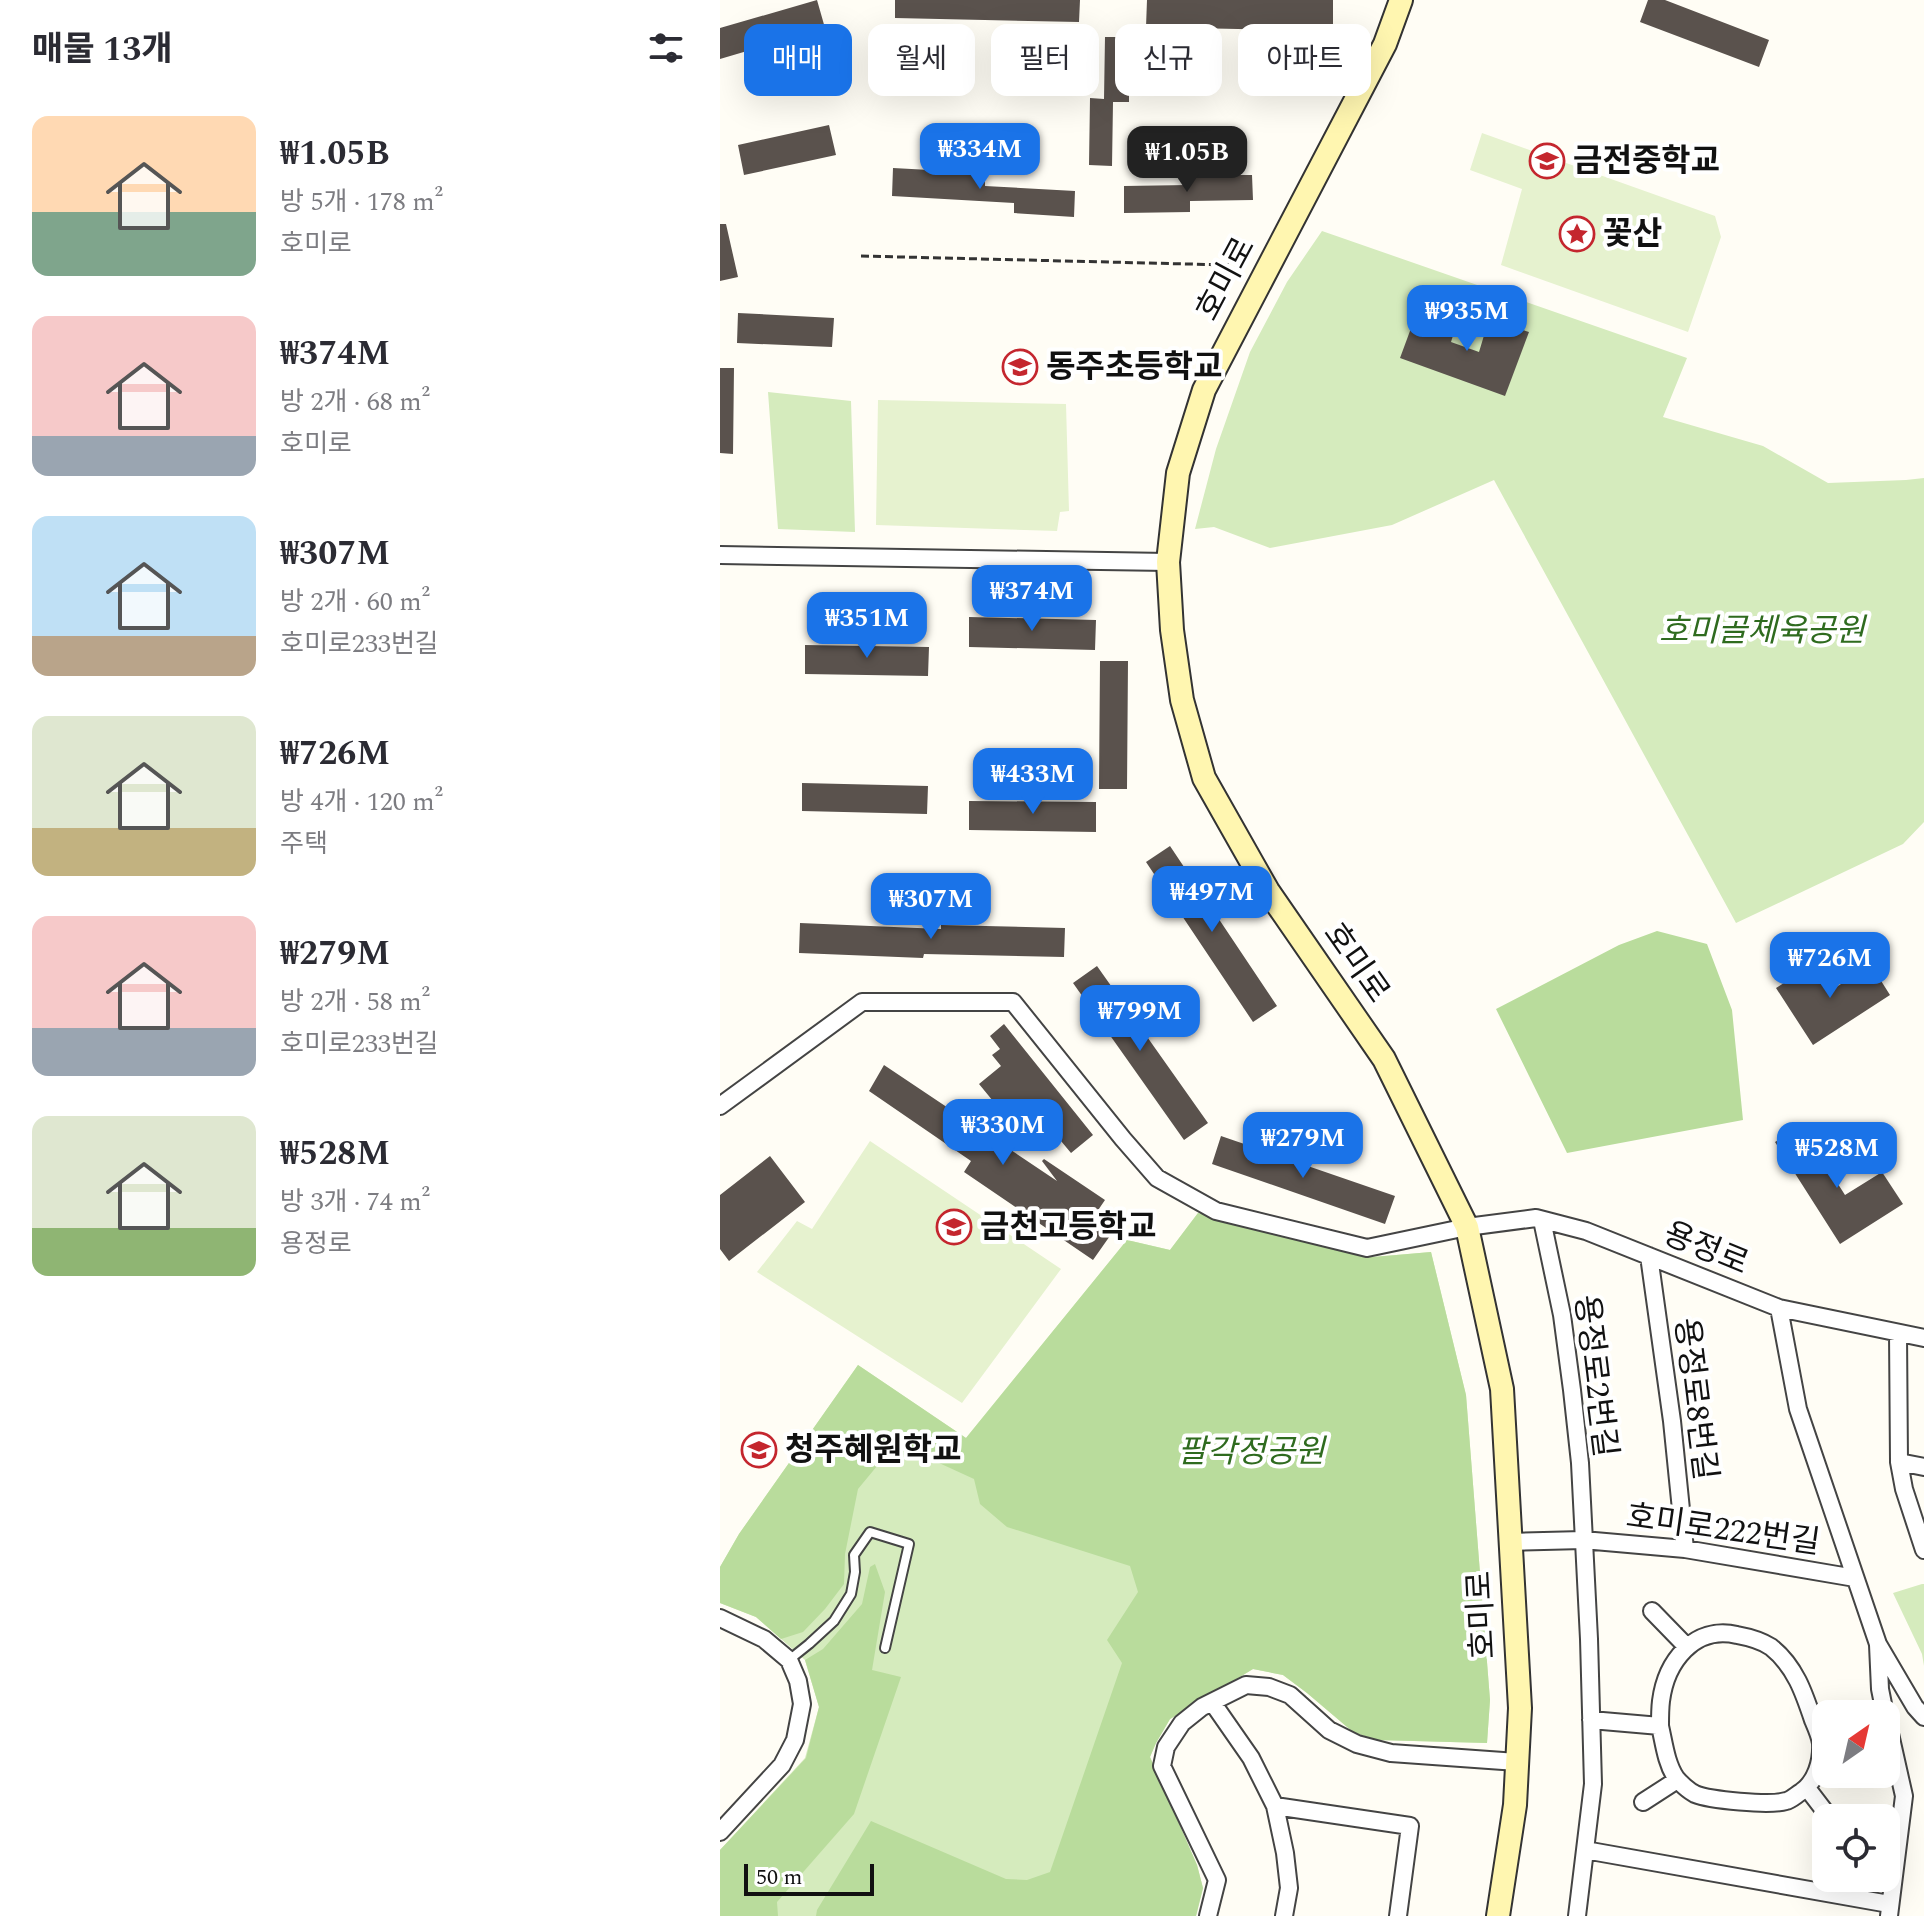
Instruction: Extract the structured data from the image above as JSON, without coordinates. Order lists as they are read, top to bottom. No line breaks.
{"streets":{"street":["호미로","용정로","용정로2번길","용정로8번길","호미로222번길"]},"crossings":[["호미로","용정로"],["호미로","호미로222번길"],["용정로","용정로2번길"],["용정로","용정로8번길"],["용정로2번길","호미로222번길"],["용정로8번길","호미로222번길"]],"parks":["호미골체육공원","팔각정공원"],"places":{"school or university":["금전중학교","동주초등학교","금천고등학교","청주혜원학교"],"place":["꽃산"]},"scale_bar":"50 m","north":"top right","page":{"heading":"매물 13개","chip":["매매","월세","필터","신규","아파트"],"list":[{"name":"₩1.05B","note":"방 5개 · 178 m² · 호미로"},{"name":"₩374M","note":"방 2개 · 68 m² · 호미로"},{"name":"₩307M","note":"방 2개 · 60 m² · 호미로233번길"},{"name":"₩726M","note":"방 4개 · 120 m² · 주택"},{"name":"₩279M","note":"방 2개 · 58 m² · 호미로233번길"},{"name":"₩528M","note":"방 3개 · 74 m² · 용정로"}],"price":["₩334M","₩1.05B","₩935M","₩374M","₩351M","₩433M","₩497M","₩307M","₩726M","₩799M","₩330M","₩279M","₩528M"],"scale":"50 m"}}
